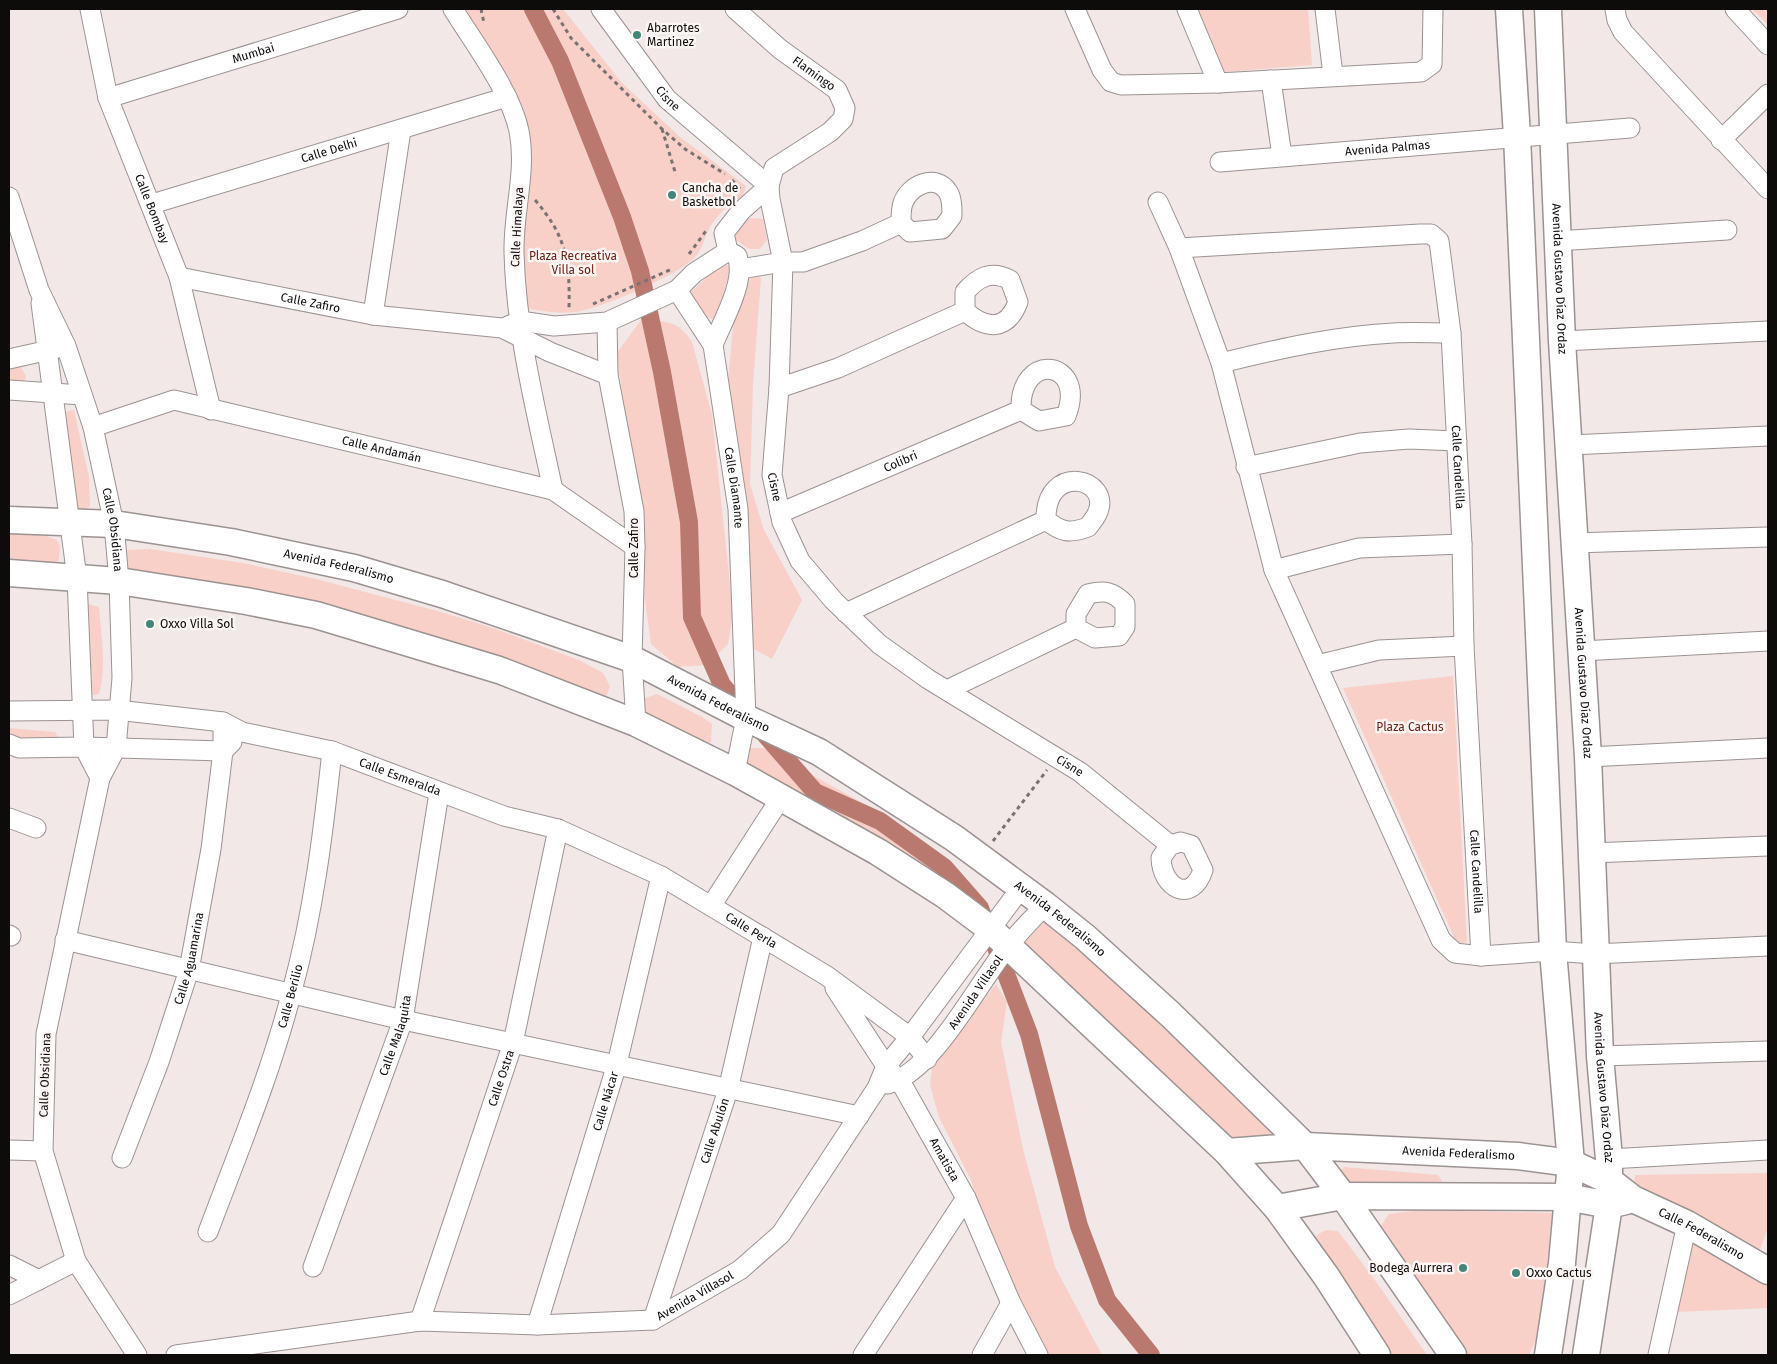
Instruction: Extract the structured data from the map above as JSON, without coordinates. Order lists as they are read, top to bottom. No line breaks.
{"streets":{"street":["Mumbai","Flamingo","Cisne","Avenida Palmas","Calle Delhi","Calle Bombay","Calle Himalaya","Avenida Gustavo Díaz Ordaz","Calle Zafiro","Calle Andamán","Colibri","Calle Candelilla","Calle Diamante","Calle Obsidiana","Avenida Federalismo","Calle Esmeralda","Calle Perla","Calle Aguamarina","Avenida Villasol","Calle Berilio","Calle Malaquita","Calle Ostra","Calle Nácar","Calle Abulón","Amatista","Calle Federalismo"]},"crossings":[["Mumbai","Calle Bombay"],["Flamingo","Cisne"],["Cisne","Colibri"],["Avenida Palmas","Avenida Gustavo Díaz Ordaz"],["Calle Delhi","Calle Bombay"],["Calle Delhi","Calle Himalaya"],["Calle Bombay","Calle Zafiro"],["Calle Bombay","Calle Andamán"],["Calle Himalaya","Calle Zafiro"],["Calle Himalaya","Calle Andamán"],["Avenida Gustavo Díaz Ordaz","Avenida Federalismo"],["Avenida Gustavo Díaz Ordaz","Calle Federalismo"],["Calle Zafiro","Avenida Federalismo"],["Calle Andamán","Calle Obsidiana"],["Calle Diamante","Avenida Federalismo"],["Calle Obsidiana","Avenida Federalismo"],["Calle Obsidiana","Calle Esmeralda"],["Avenida Federalismo","Avenida Villasol"],["Avenida Federalismo","Calle Federalismo"],["Calle Esmeralda","Calle Perla"],["Calle Esmeralda","Calle Aguamarina"],["Calle Esmeralda","Calle Berilio"],["Calle Esmeralda","Calle Malaquita"],["Calle Esmeralda","Calle Ostra"],["Calle Perla","Avenida Villasol"],["Calle Perla","Calle Ostra"],["Calle Perla","Calle Nácar"],["Calle Perla","Calle Abulón"],["Calle Perla","Amatista"],["Avenida Villasol","Calle Ostra"],["Avenida Villasol","Calle Nácar"],["Avenida Villasol","Calle Abulón"],["Avenida Villasol","Amatista"]],"parks":["Plaza Recreativa Villa sol","Plaza Cactus"],"places":["Abarrotes Martinez","Cancha de Basketbol","Oxxo Villa Sol","Bodega Aurrera","Oxxo Cactus"]}
